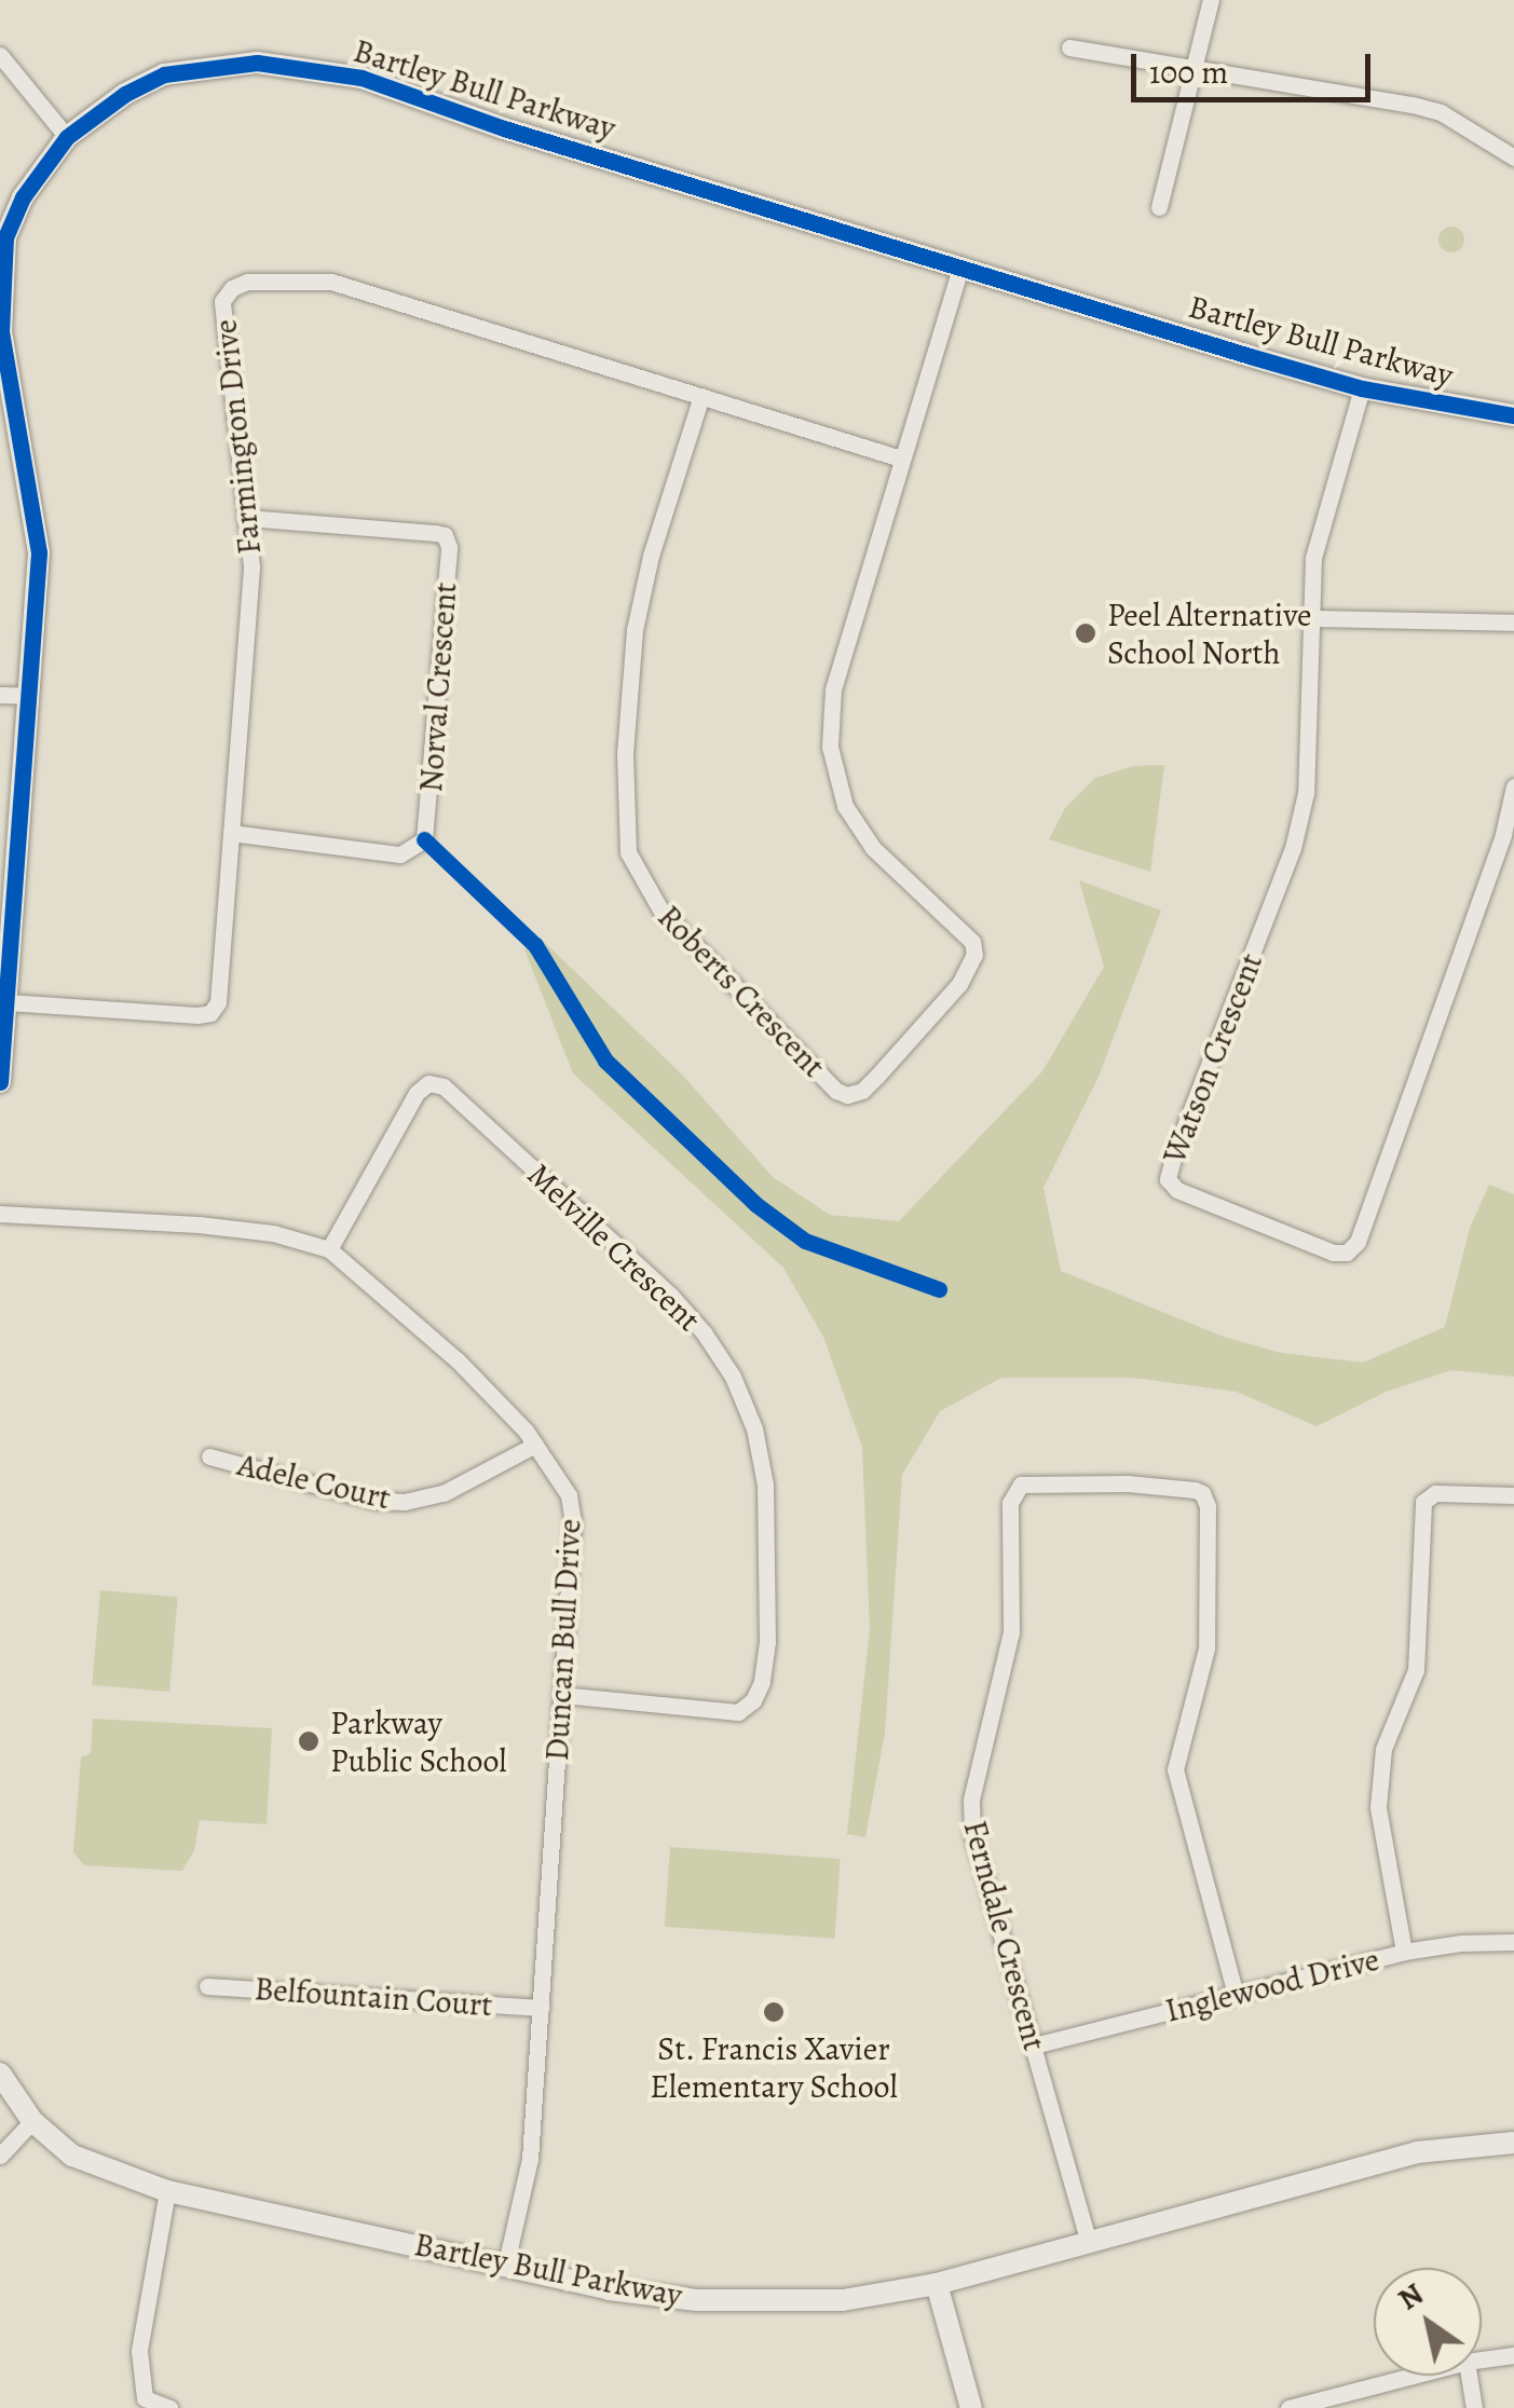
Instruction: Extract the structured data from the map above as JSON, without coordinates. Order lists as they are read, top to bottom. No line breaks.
{"streets":{"street":["Bartley Bull Parkway","Farmington Drive","Norval Crescent","Roberts Crescent","Watson Crescent","Melville Crescent","Adele Court","Duncan Bull Drive","Ferndale Crescent","Inglewood Drive","Belfountain Court"]},"crossings":[["Bartley Bull Parkway","Farmington Drive"],["Bartley Bull Parkway","Roberts Crescent"],["Bartley Bull Parkway","Watson Crescent"],["Bartley Bull Parkway","Duncan Bull Drive"],["Bartley Bull Parkway","Ferndale Crescent"],["Farmington Drive","Norval Crescent"],["Farmington Drive","Roberts Crescent"],["Melville Crescent","Duncan Bull Drive"],["Adele Court","Duncan Bull Drive"],["Duncan Bull Drive","Belfountain Court"],["Ferndale Crescent","Inglewood Drive"]],"places":["Peel Alternative School North","Parkway Public School","St. Francis Xavier Elementary School"],"scale_bar":"100 m","north":"top left"}
